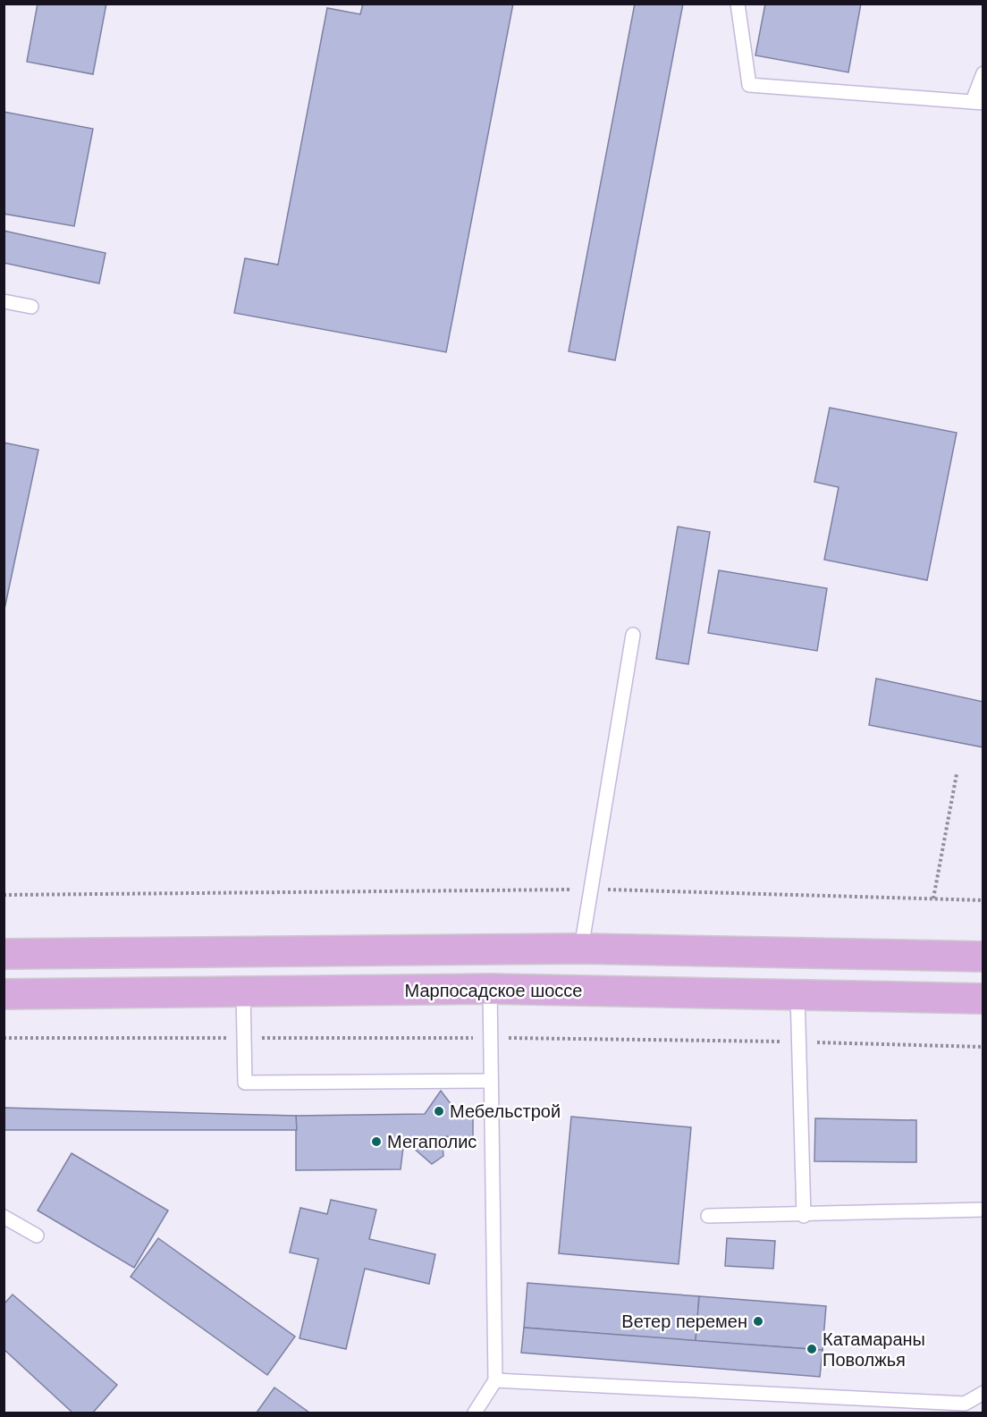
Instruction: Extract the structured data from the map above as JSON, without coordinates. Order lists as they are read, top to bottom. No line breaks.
{"streets":{"main road":["Марпосадское шоссе"]},"places":["Мебельстрой","Мегаполис","Ветер перемен","Катамараны Поволжья"]}
